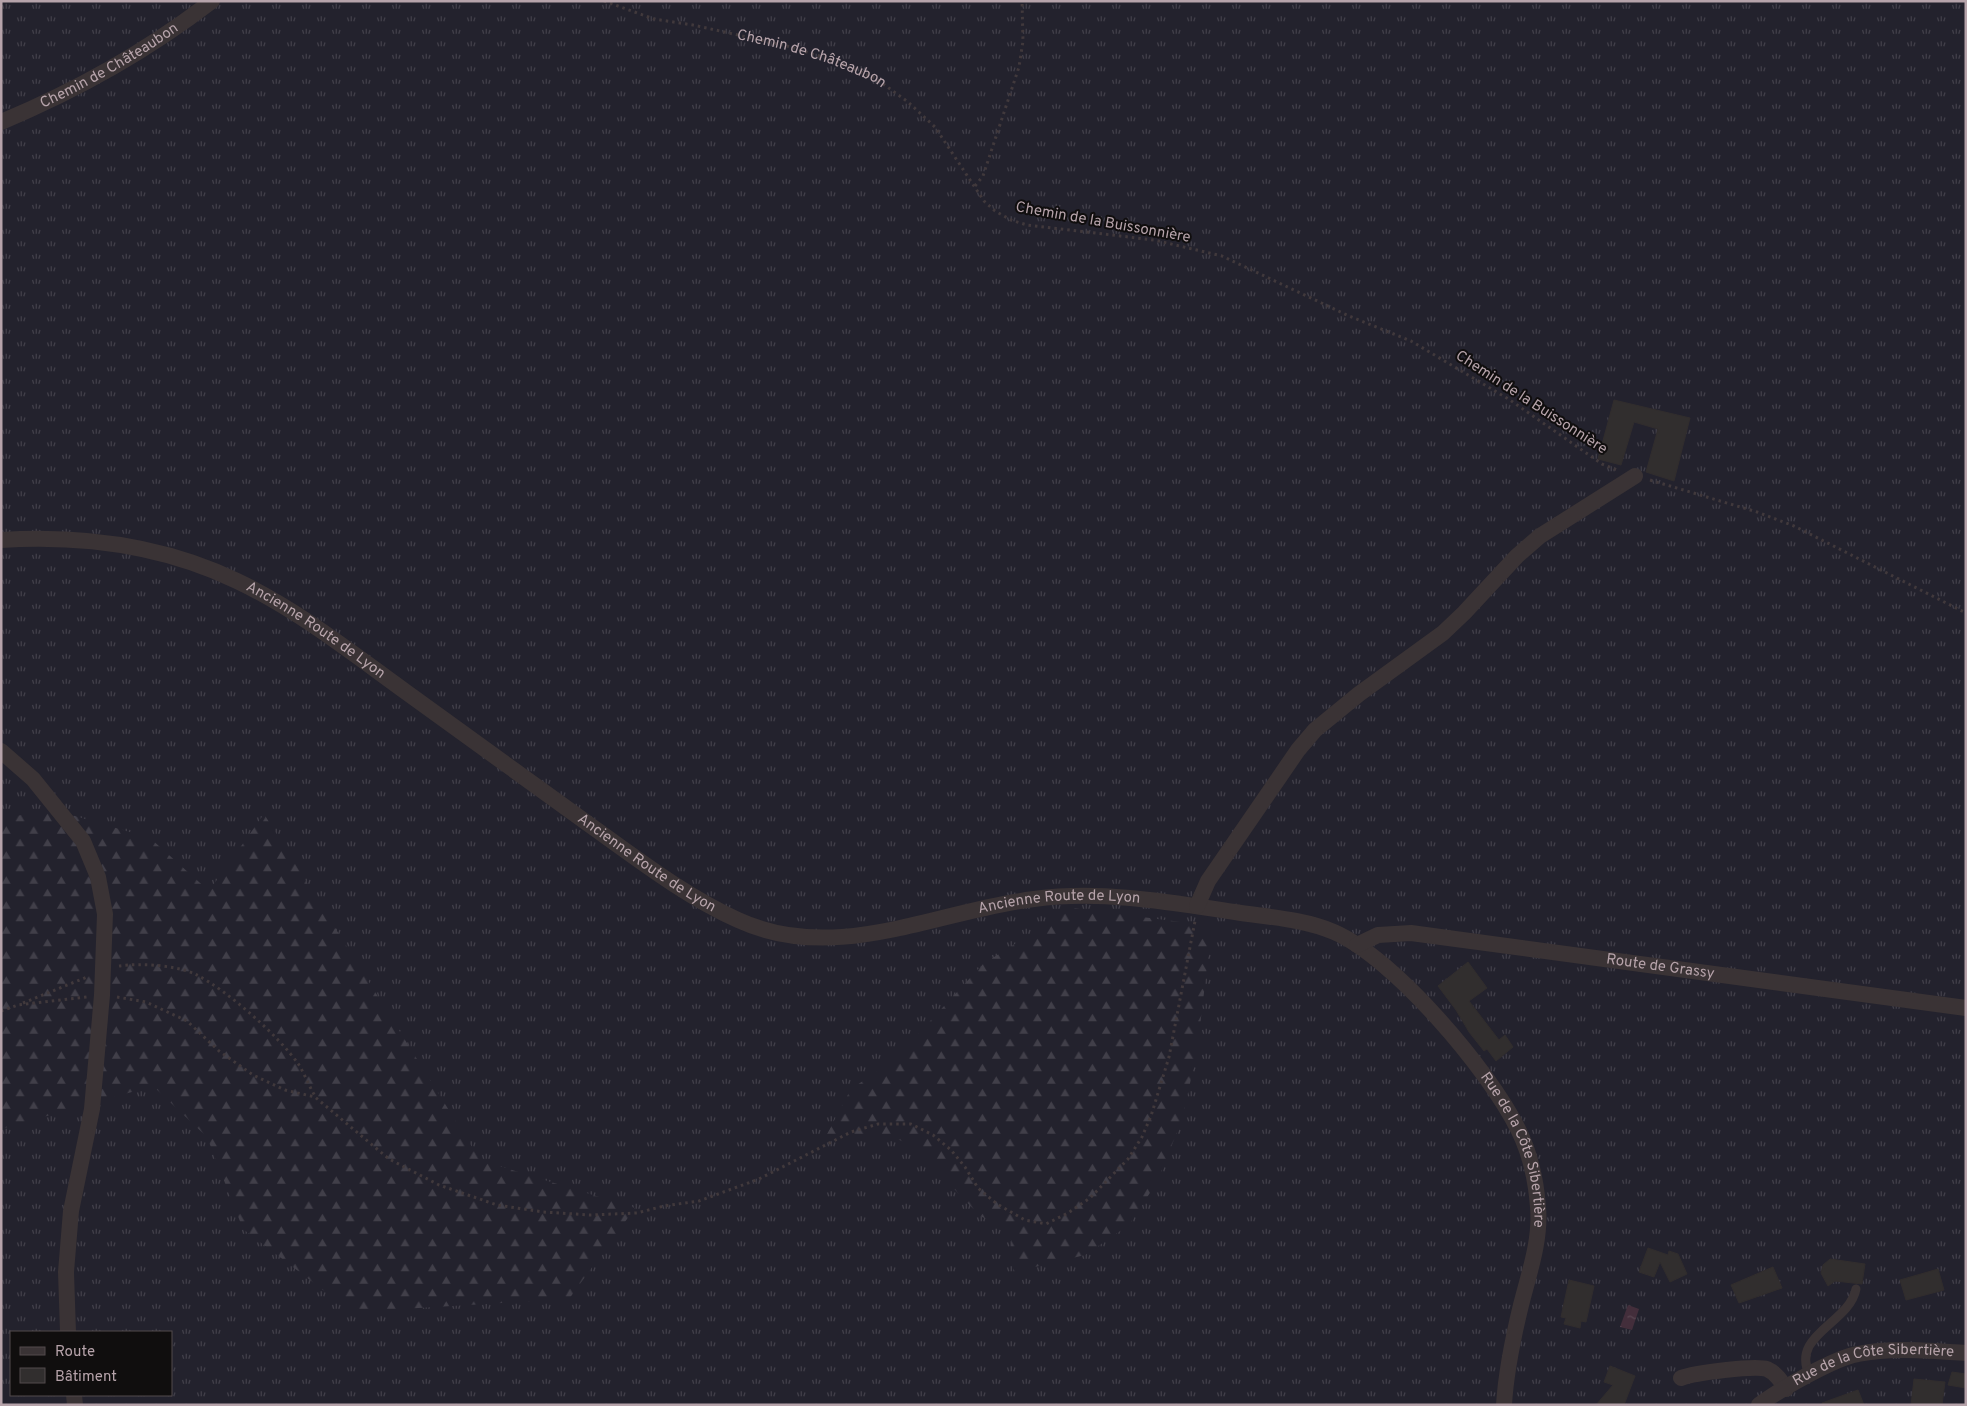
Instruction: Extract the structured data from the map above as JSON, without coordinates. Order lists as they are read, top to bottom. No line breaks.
{"streets":{"street":["Chemin de Châteaubon","Ancienne Route de Lyon","Route de Grassy","Rue de la Côte Sibertière"],"path":["Chemin de la Buissonnière"]},"crossings":[["Chemin de Châteaubon","Chemin de la Buissonnière"],["Ancienne Route de Lyon","Route de Grassy"],["Ancienne Route de Lyon","Rue de la Côte Sibertière"],["Route de Grassy","Rue de la Côte Sibertière"]],"legend":["Route","Bâtiment"]}
